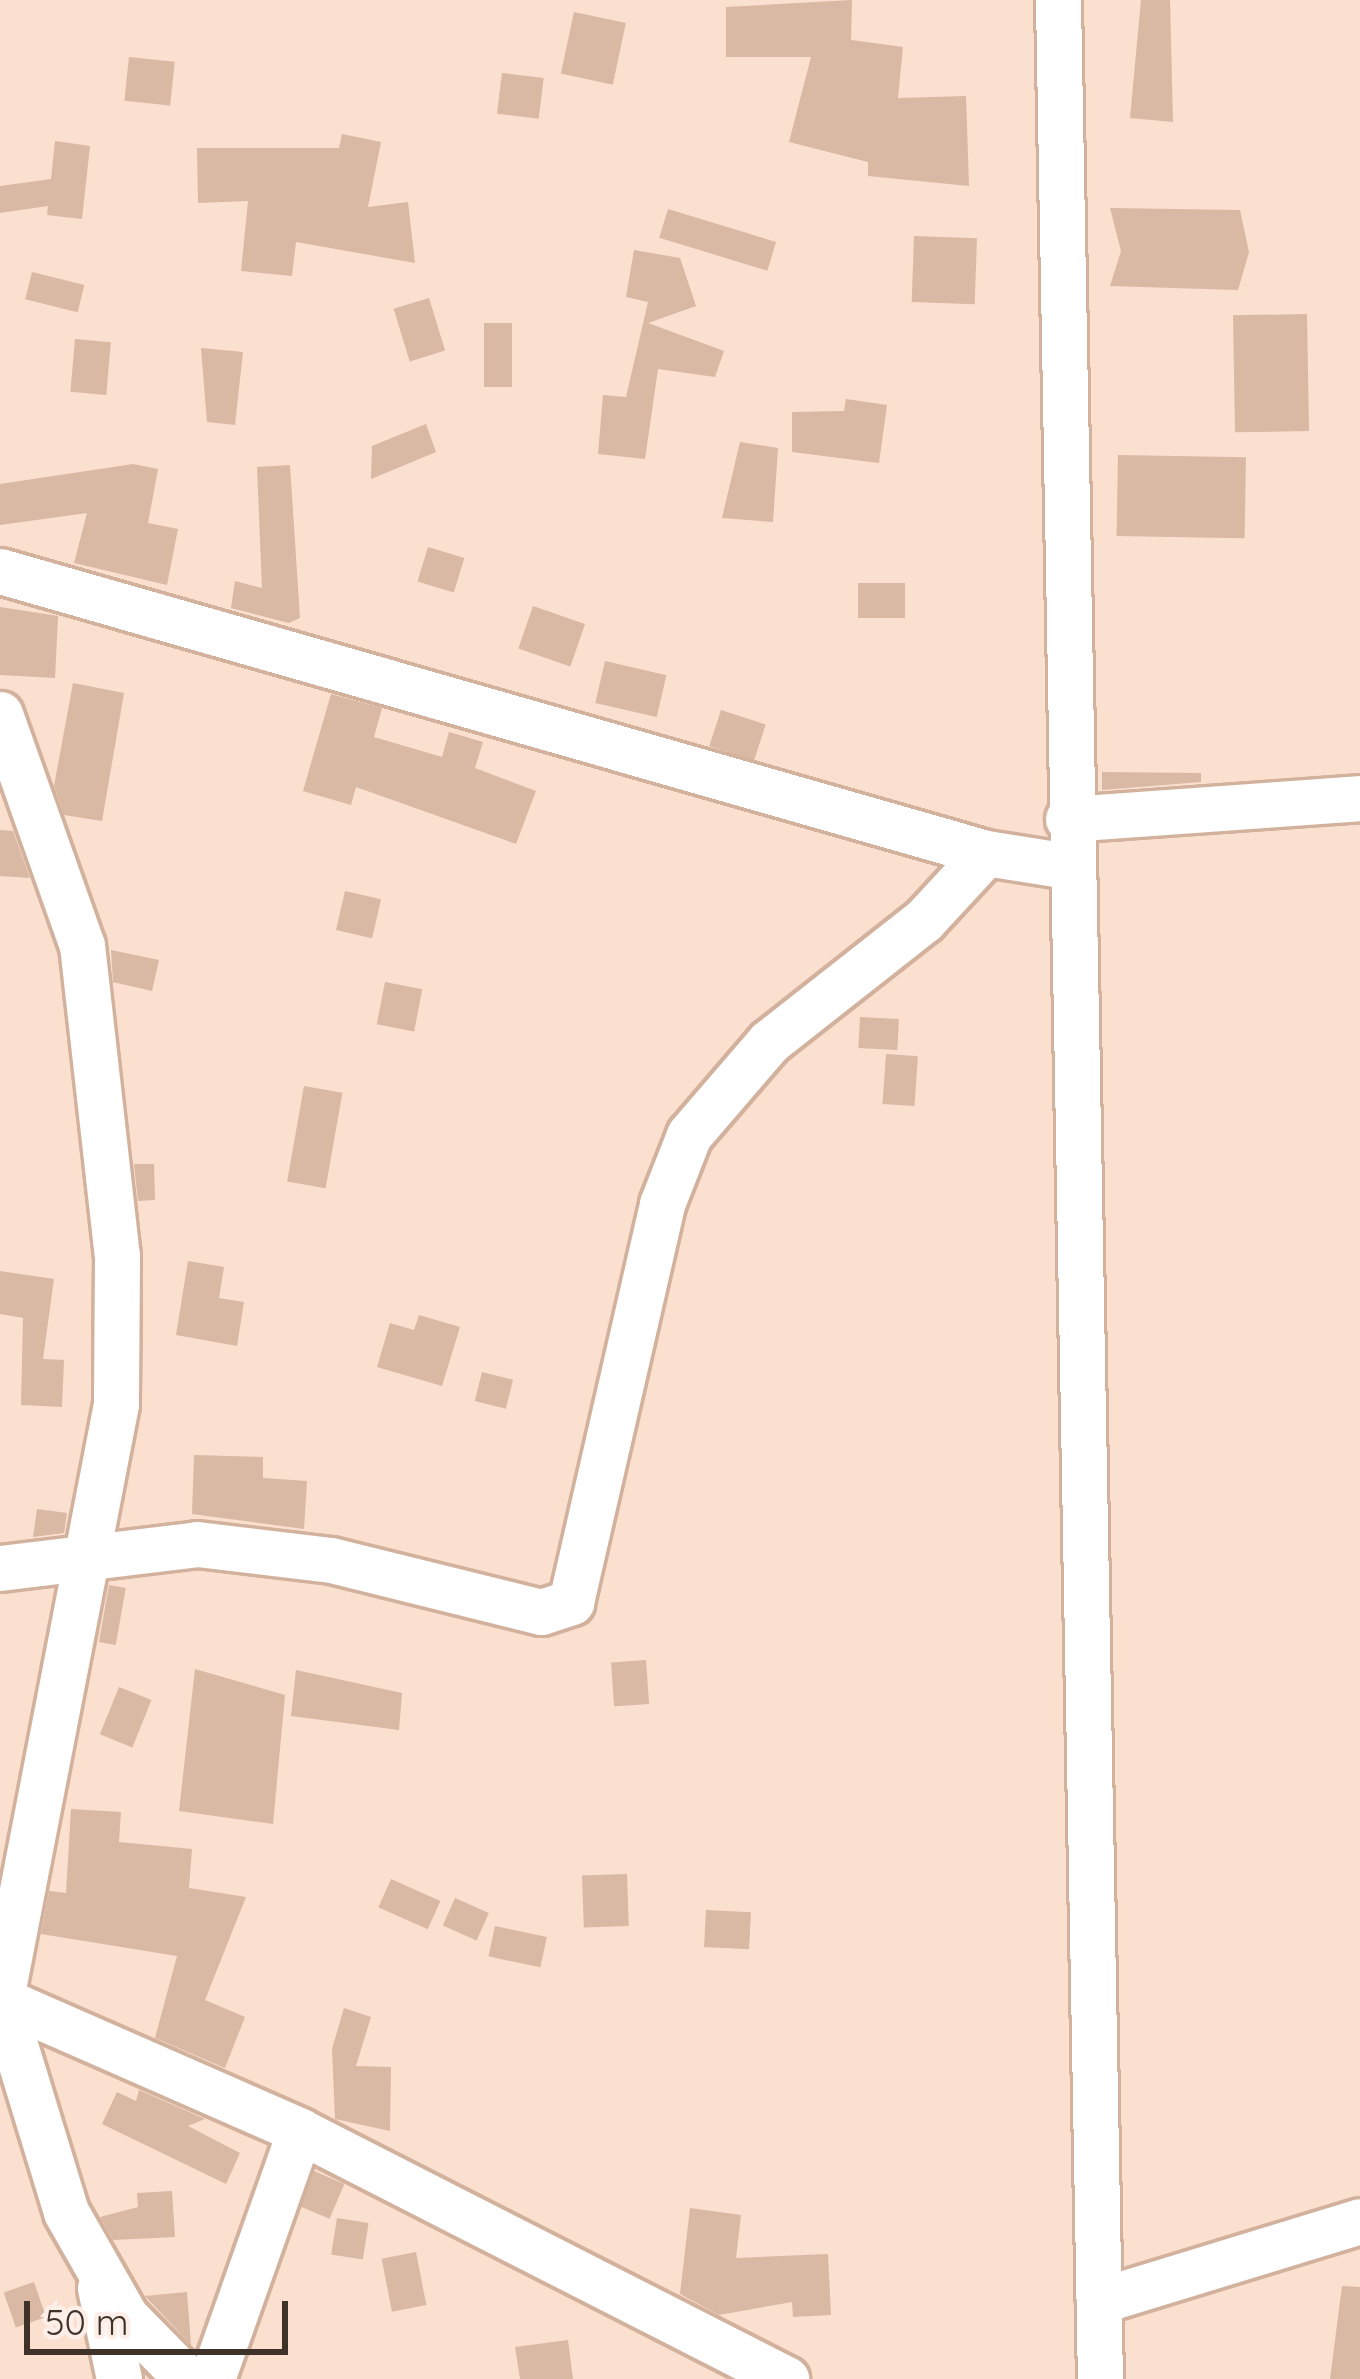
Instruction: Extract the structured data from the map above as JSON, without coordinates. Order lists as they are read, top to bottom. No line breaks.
{"scale_bar":"50 m"}
